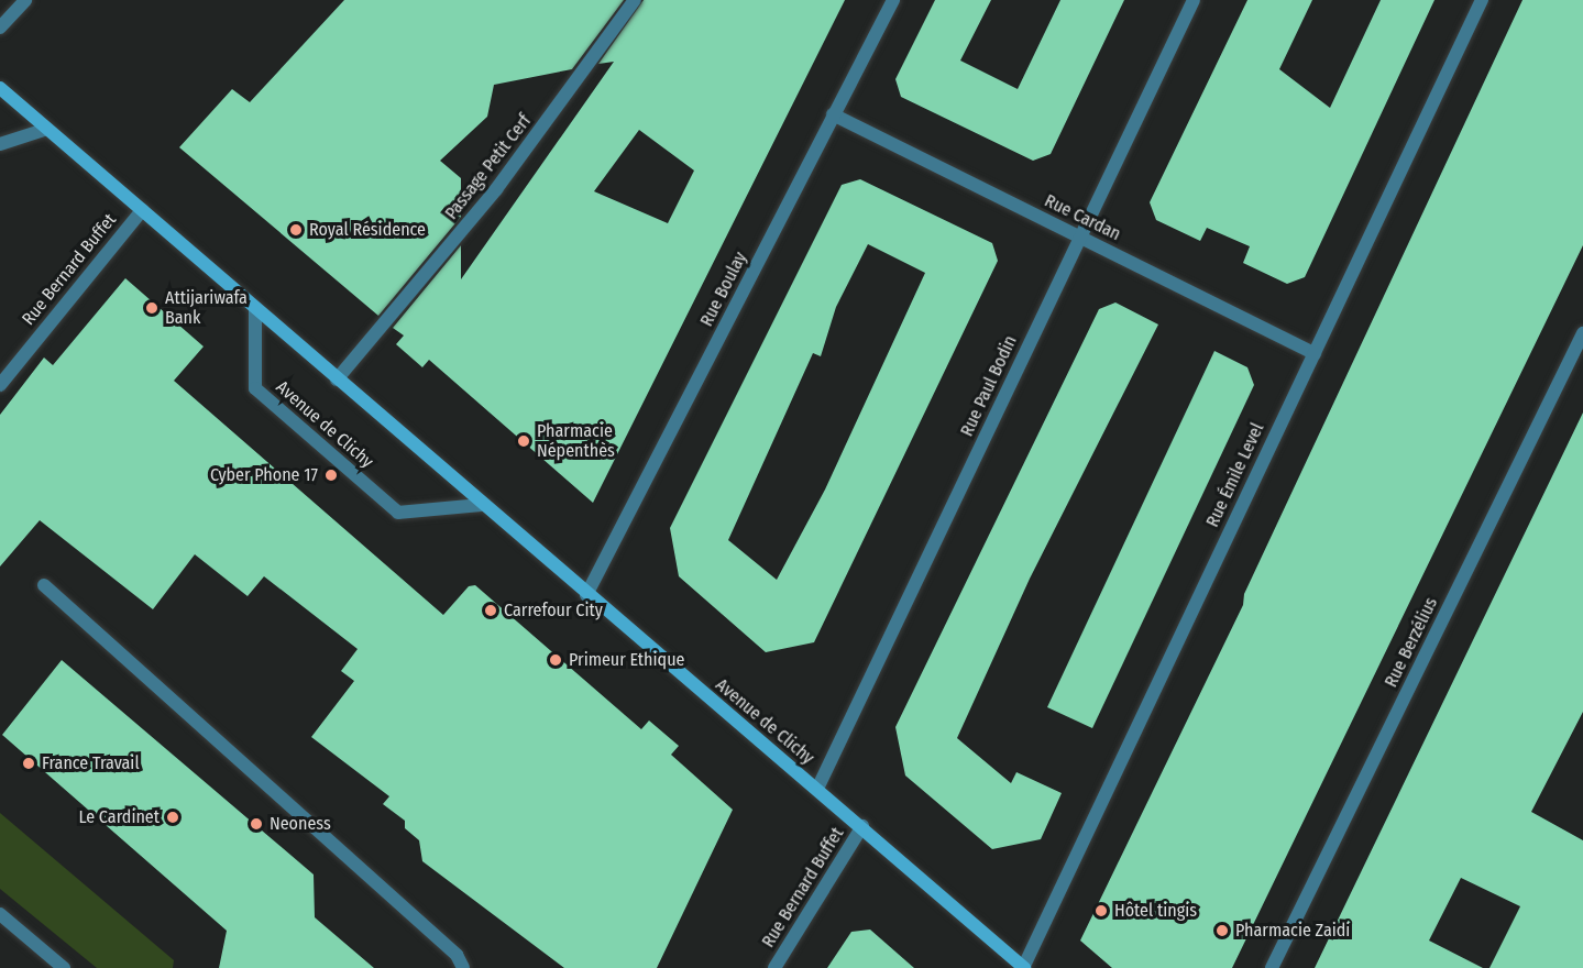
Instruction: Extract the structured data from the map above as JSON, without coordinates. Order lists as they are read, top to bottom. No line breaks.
{"streets":{"main road":["Avenue de Clichy"],"street":["Passage Petit Cerf","Rue Cardan","Rue Bernard Buffet","Rue Boulay","Rue Paul Bodin","Rue Émile Level","Rue Berzélius"]},"crossings":[["Passage Petit Cerf","Avenue de Clichy"],["Rue Cardan","Rue Boulay"],["Rue Cardan","Rue Paul Bodin"],["Rue Cardan","Rue Émile Level"],["Rue Bernard Buffet","Avenue de Clichy"],["Rue Boulay","Avenue de Clichy"],["Rue Paul Bodin","Avenue de Clichy"],["Avenue de Clichy","Rue Émile Level"]],"places":["Royal Résidence","Attijariwafa Bank","Pharmacie Népenthès","Cyber Phone 17","Carrefour City","Primeur Ethique","France Travail","Le Cardinet","Neoness","Hôtel tingis","Pharmacie Zaidi"]}
